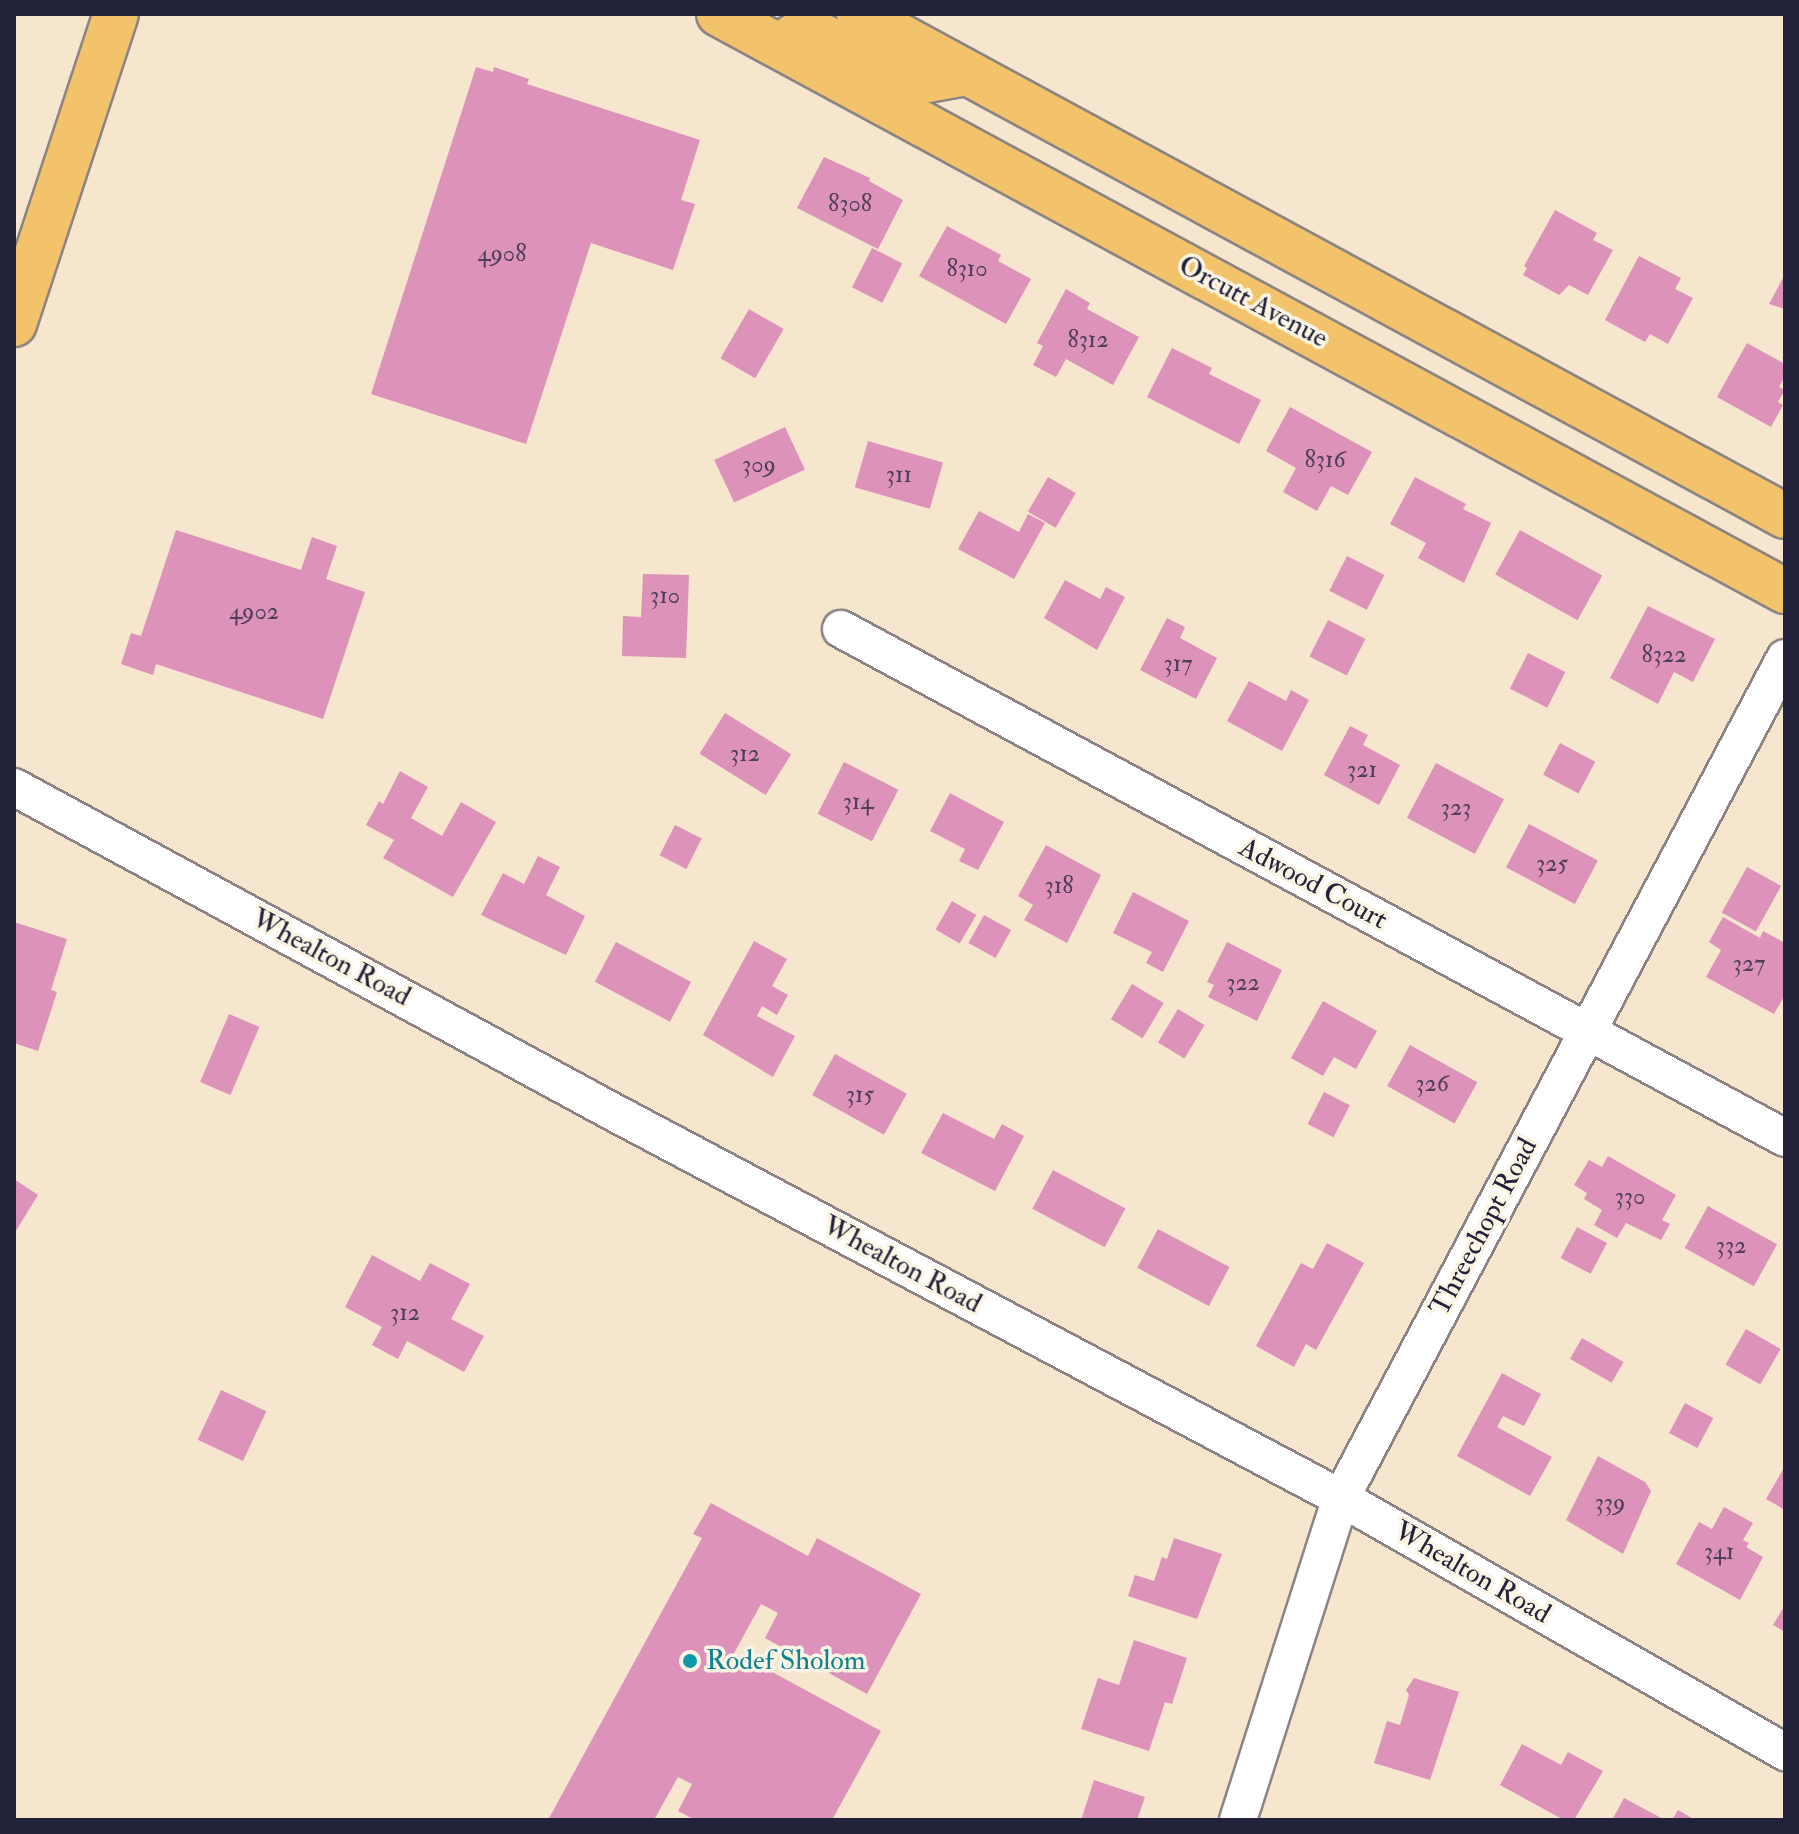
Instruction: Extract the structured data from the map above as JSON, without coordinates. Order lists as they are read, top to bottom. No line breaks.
{"streets":{"main road":["Orcutt Avenue"],"street":["Adwood Court","Whealton Road","Threechopt Road"]},"crossings":[["Adwood Court","Threechopt Road"],["Whealton Road","Threechopt Road"]],"places":["Rodef Sholom"],"house_numbers":["8308","4908","8310","8312","8316","309","311","310","4902","8322","317","312","321","314","323","325","318","327","322","326","315","330","332","312","339","341"]}
